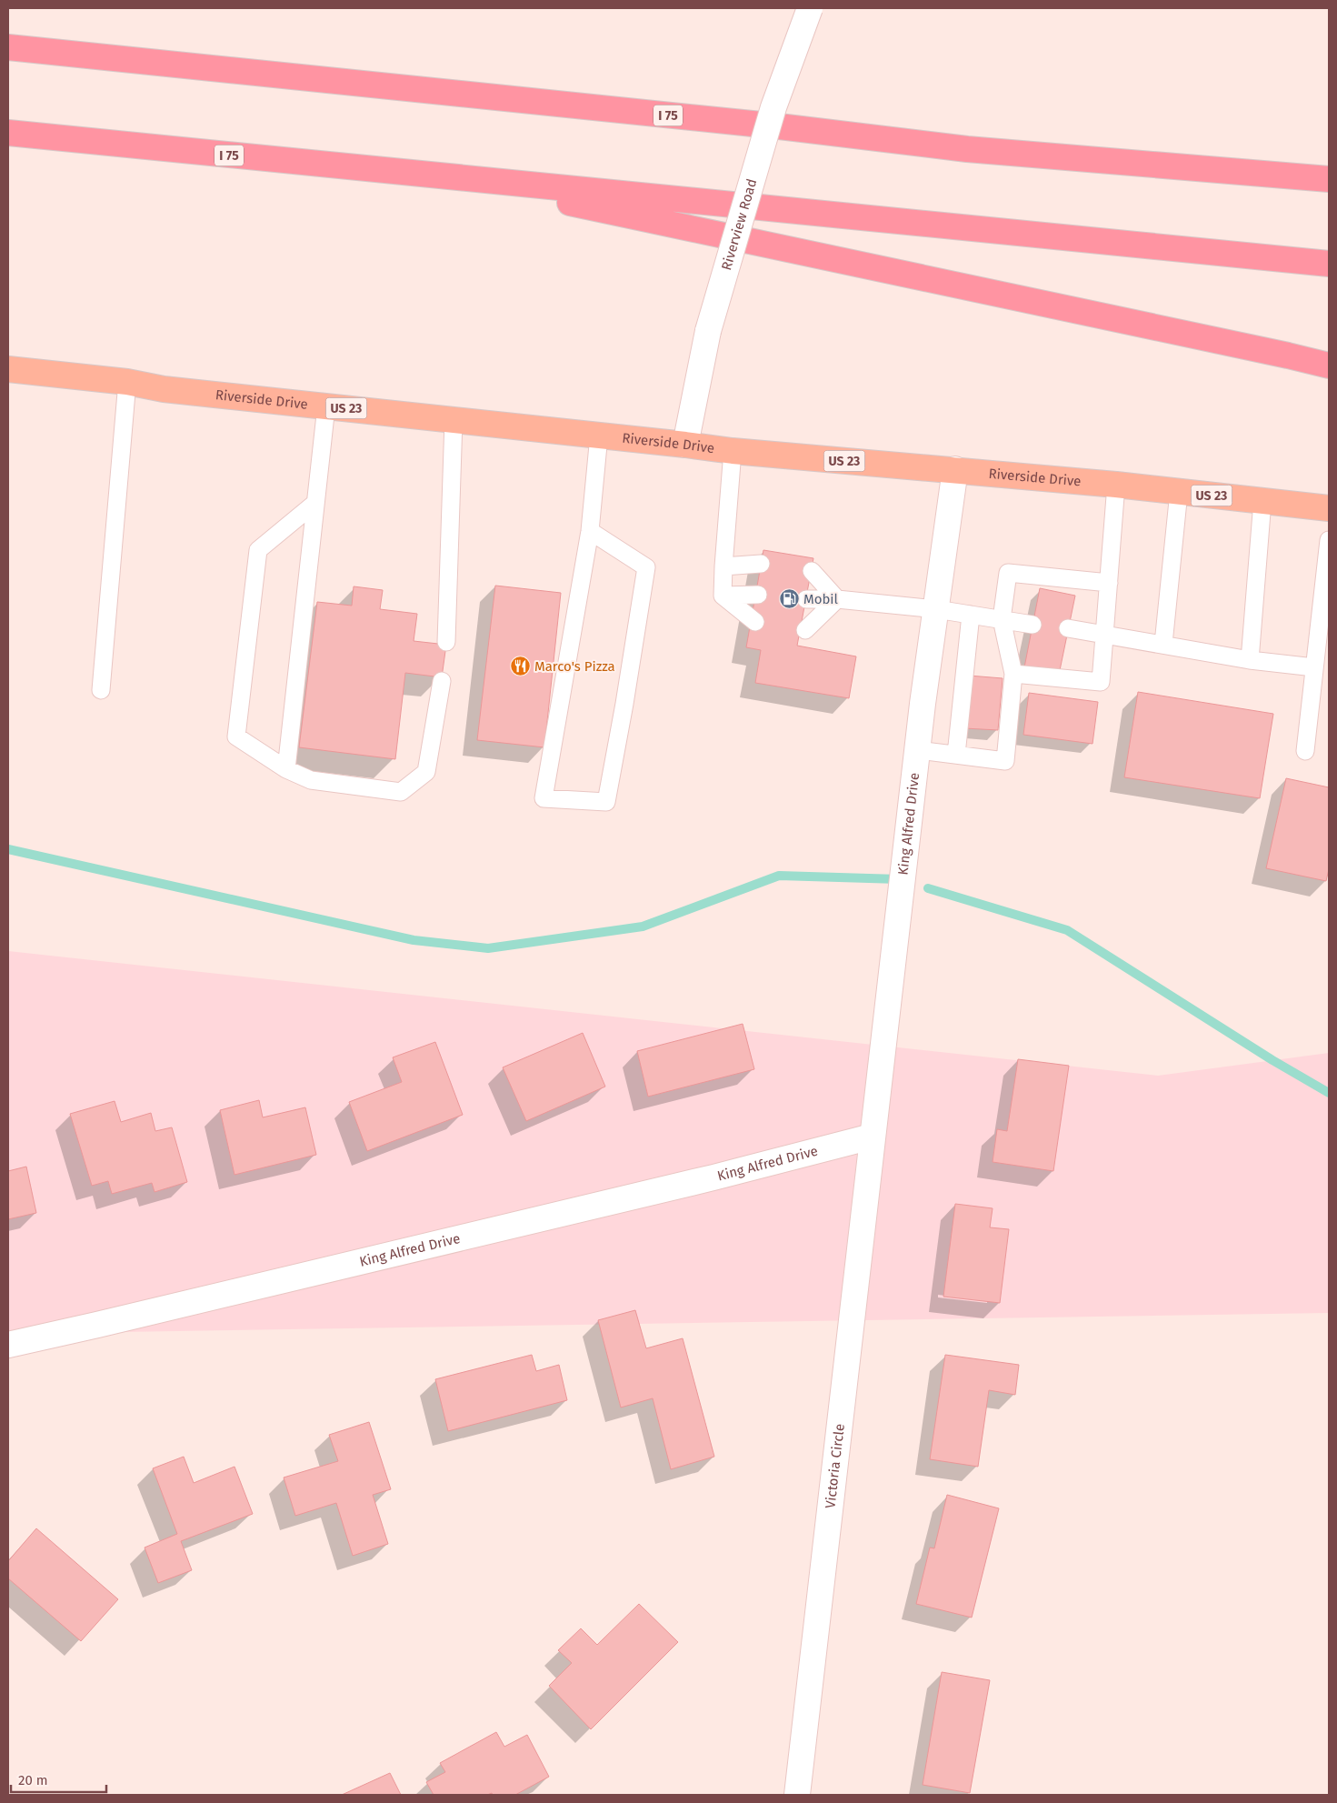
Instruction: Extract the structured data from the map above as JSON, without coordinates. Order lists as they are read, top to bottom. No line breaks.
{"streets":{"highway":["I 75"],"main road":["Riverside Drive","US 23"],"street":["Riverview Road","King Alfred Drive","Victoria Circle"]},"crossings":[["Riverview Road","Riverside Drive"],["Riverside Drive","King Alfred Drive"],["King Alfred Drive","Victoria Circle"]],"places":{"fuel station":["Mobil"],"restaurant":["Marco's Pizza"]},"scale_bar":"20 m"}
